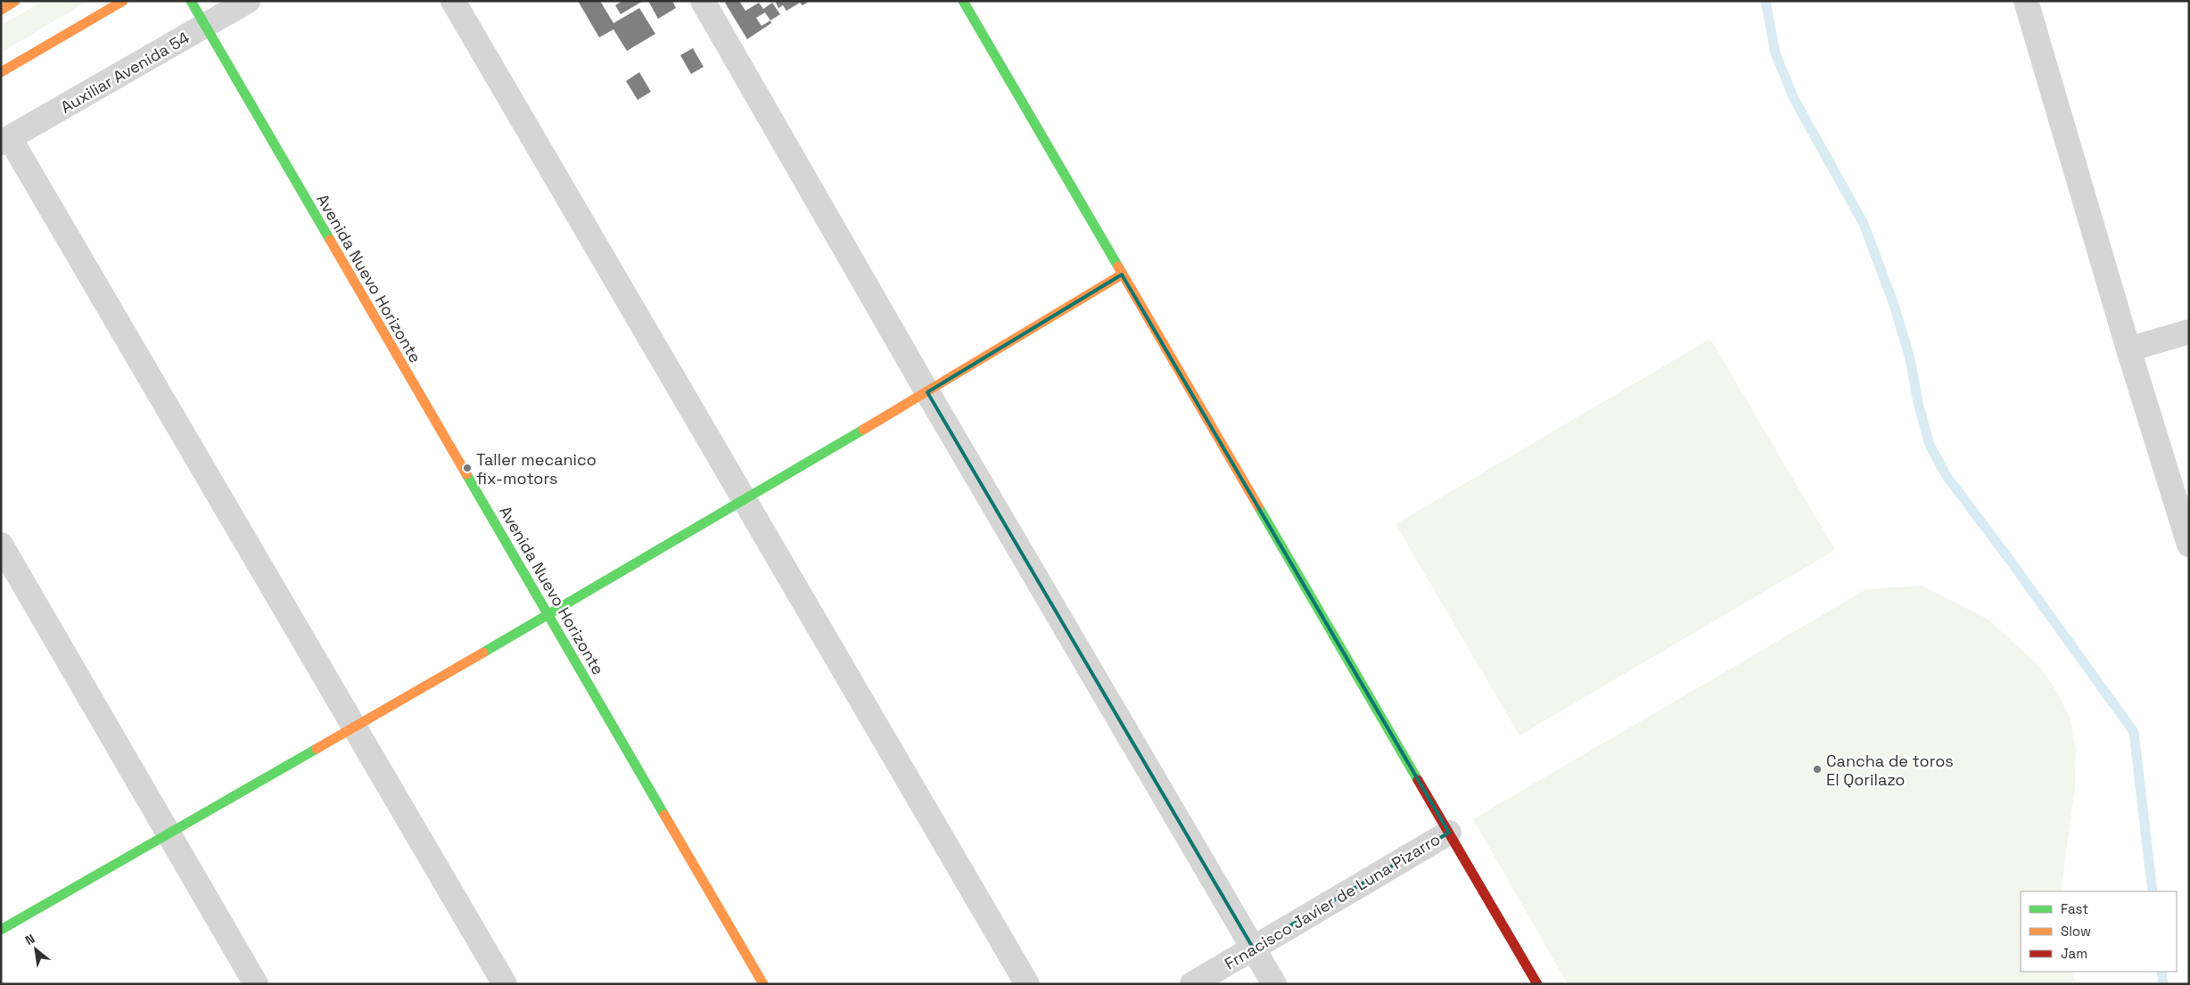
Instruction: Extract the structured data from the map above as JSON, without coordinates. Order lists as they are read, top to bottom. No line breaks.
{"streets":{"street":["Auxiliar Avenida 54","Avenida Nuevo Horizonte","Frnacisco Javier de Luna Pizarro"]},"crossings":[["Auxiliar Avenida 54","Avenida Nuevo Horizonte"]],"places":["Taller mecanico fix-motors","Cancha de toros El Qorilazo"],"legend":["Fast","Slow","Jam"],"north":"top left"}
